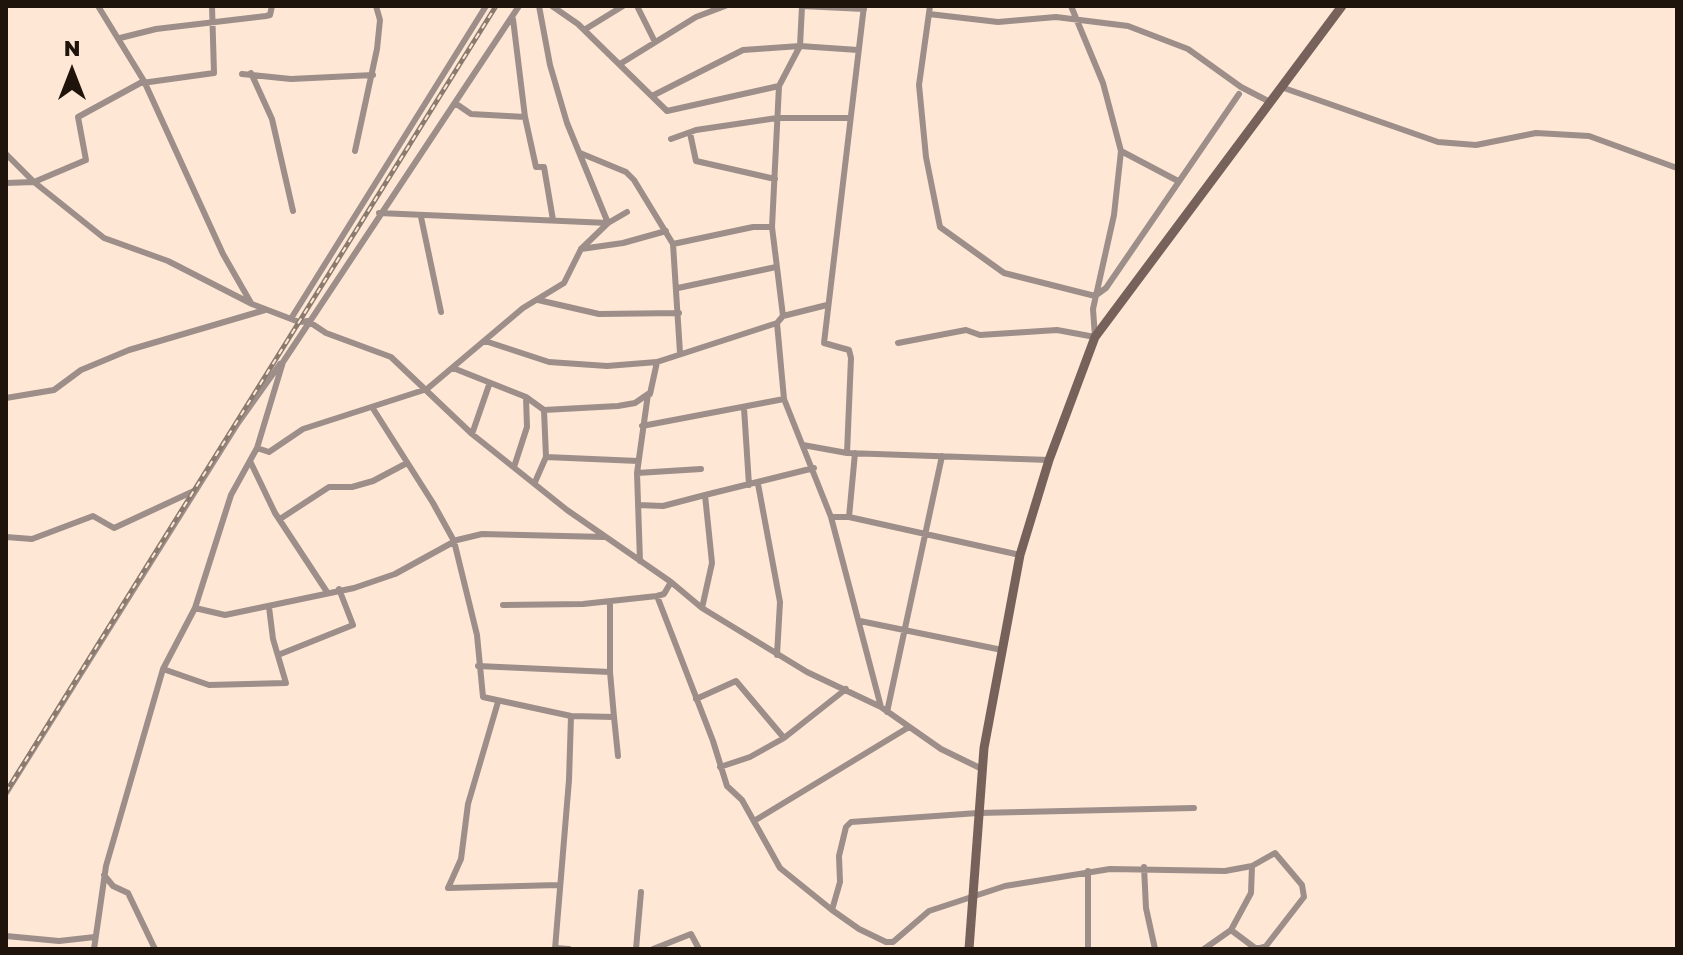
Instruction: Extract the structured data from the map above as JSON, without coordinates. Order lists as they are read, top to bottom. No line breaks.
{"north":"top"}
